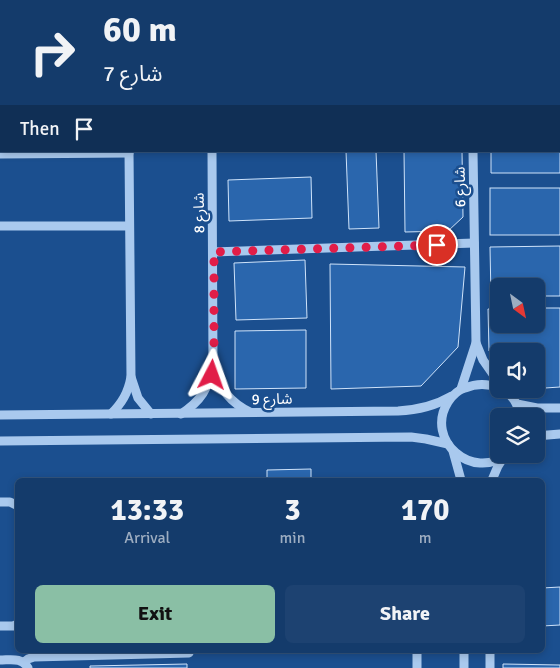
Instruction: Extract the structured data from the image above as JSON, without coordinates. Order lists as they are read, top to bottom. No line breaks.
{"streets":{"street":["شارع 6","شارع 8","شارع 9"]},"crossings":[["شارع 6","شارع 9"],["شارع 8","شارع 9"]],"north":"bottom right","page":{"turn":["60 m","شارع 7"],"then":"Then","eta":["13:33","Arrival","3","min","170","m"],"buttons":["Exit","Share"]}}
